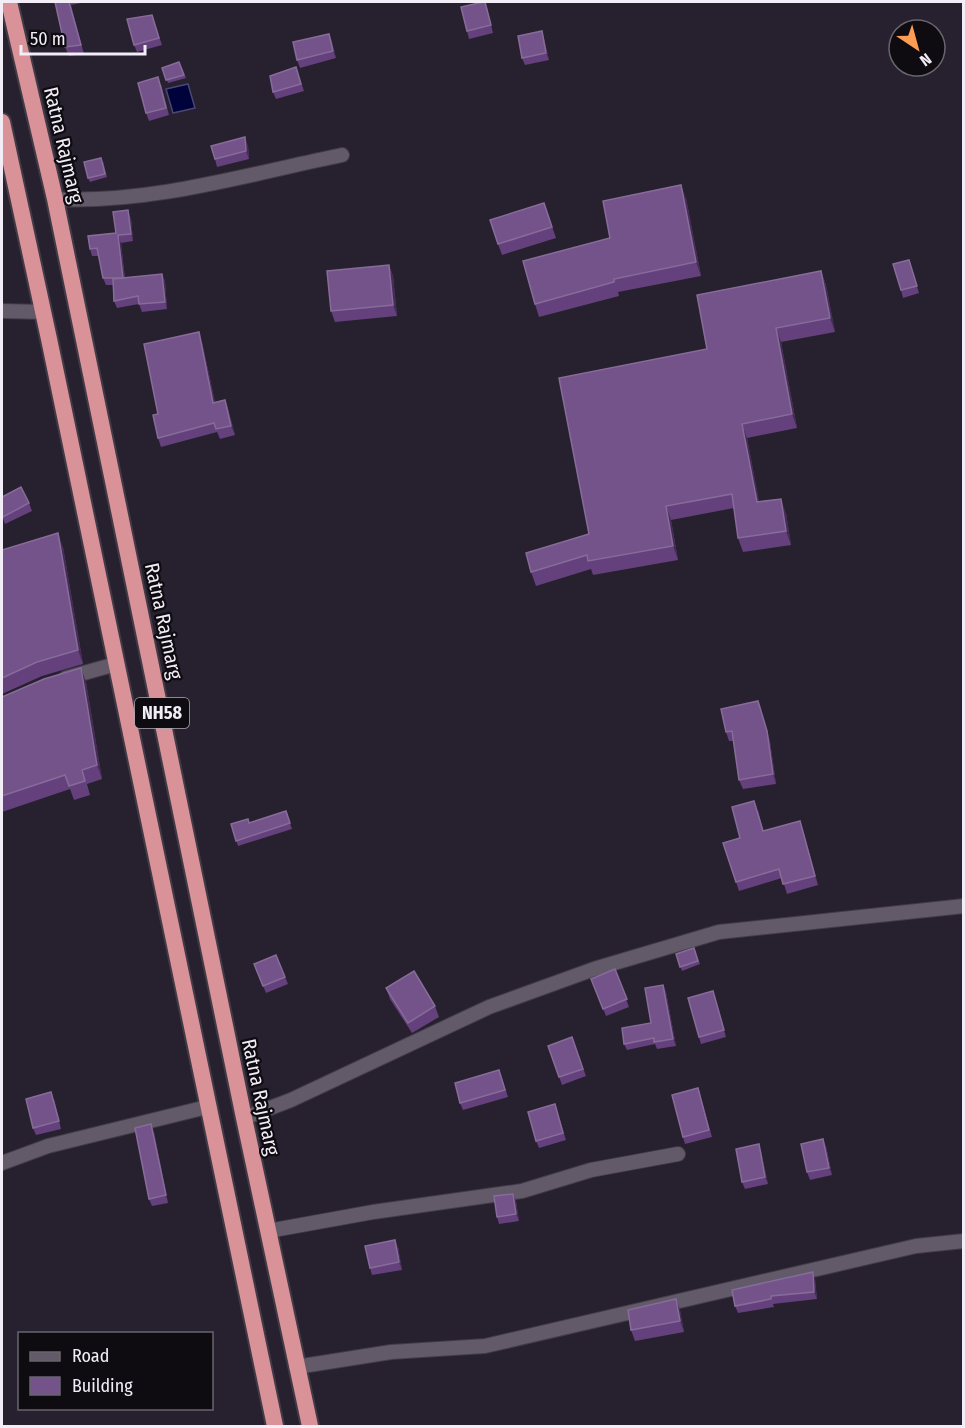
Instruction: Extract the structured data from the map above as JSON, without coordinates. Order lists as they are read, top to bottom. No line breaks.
{"streets":{"highway":["Ratna Rajmarg","NH58"]},"legend":["Road","Building"],"scale_bar":"50 m","north":"bottom right"}
